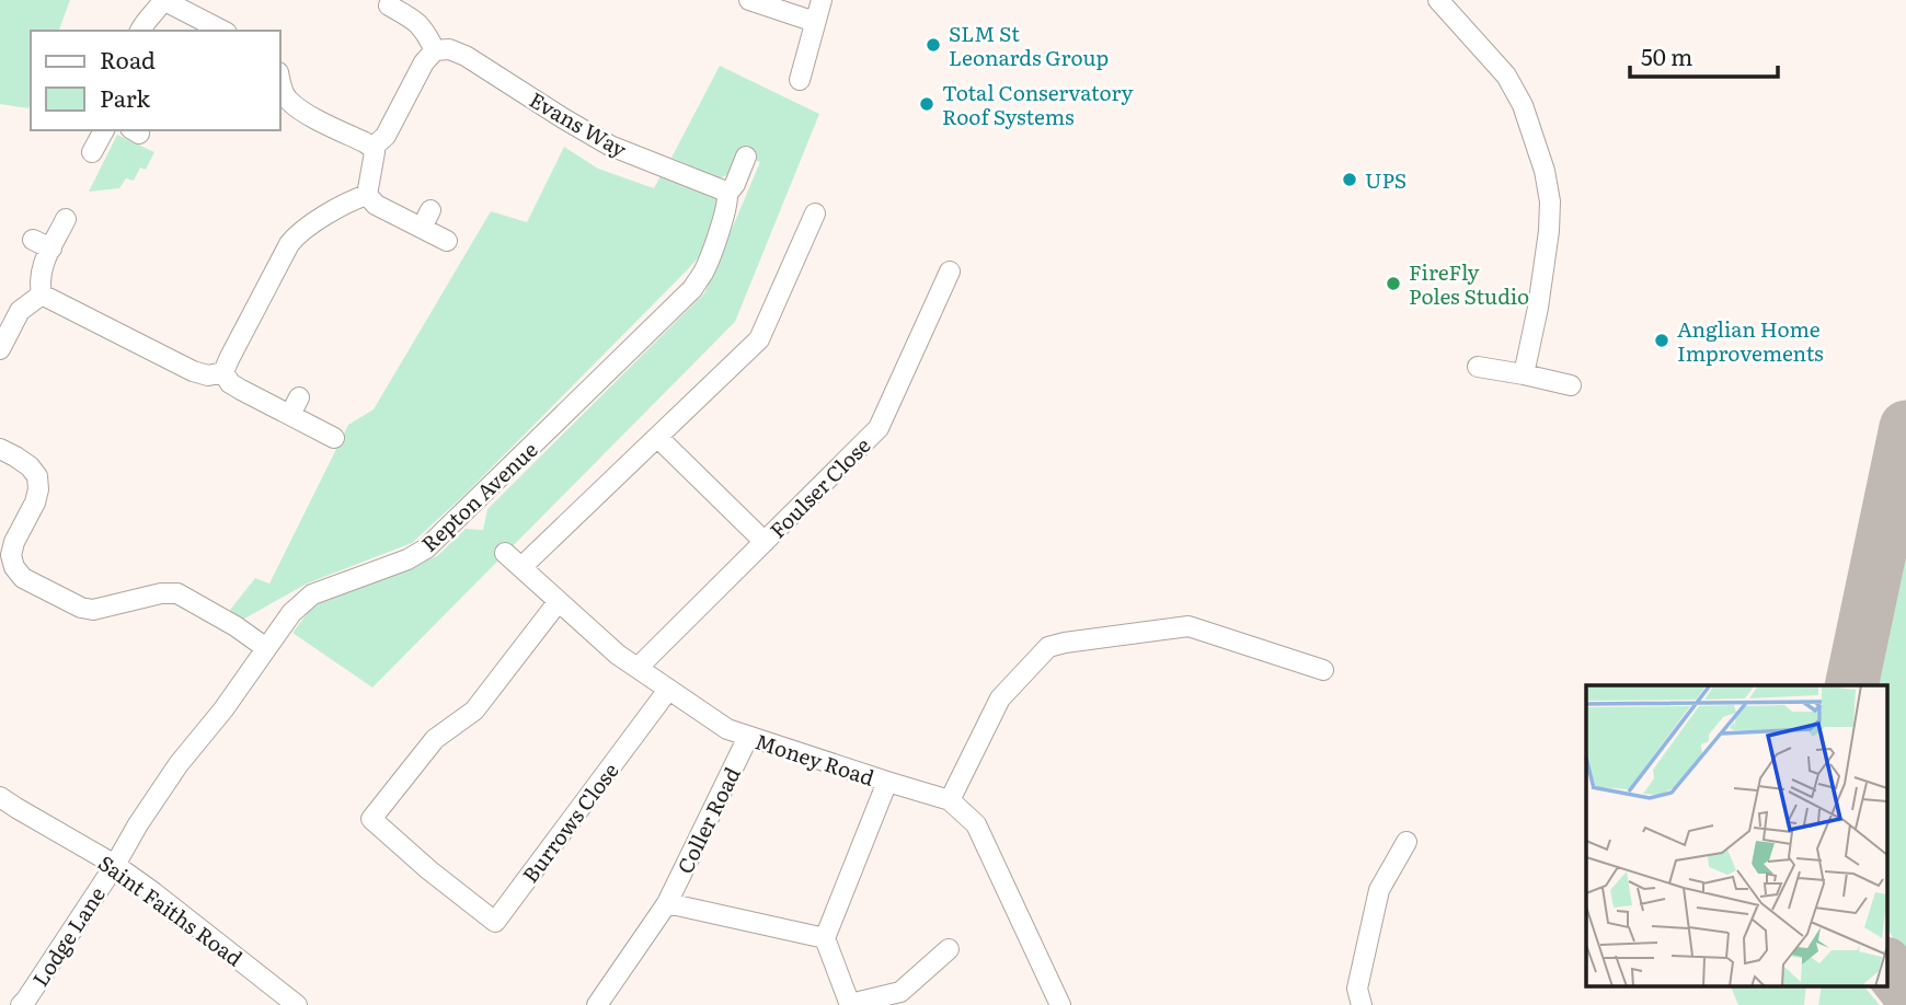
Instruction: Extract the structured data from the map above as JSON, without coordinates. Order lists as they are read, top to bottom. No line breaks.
{"streets":{"street":["Evans Way","Foulser Close","Repton Avenue","Money Road","Coller Road","Burrows Close","Saint Faiths Road","Lodge Lane"]},"crossings":[["Evans Way","Repton Avenue"],["Foulser Close","Money Road"],["Repton Avenue","Saint Faiths Road"],["Repton Avenue","Lodge Lane"],["Money Road","Coller Road"],["Money Road","Burrows Close"],["Saint Faiths Road","Lodge Lane"]],"places":["SLM St Leonards Group","Total Conservatory Roof Systems","UPS","FireFly Poles Studio","Anglian Home Improvements"],"legend":["Road","Park"],"scale_bar":"50 m"}
